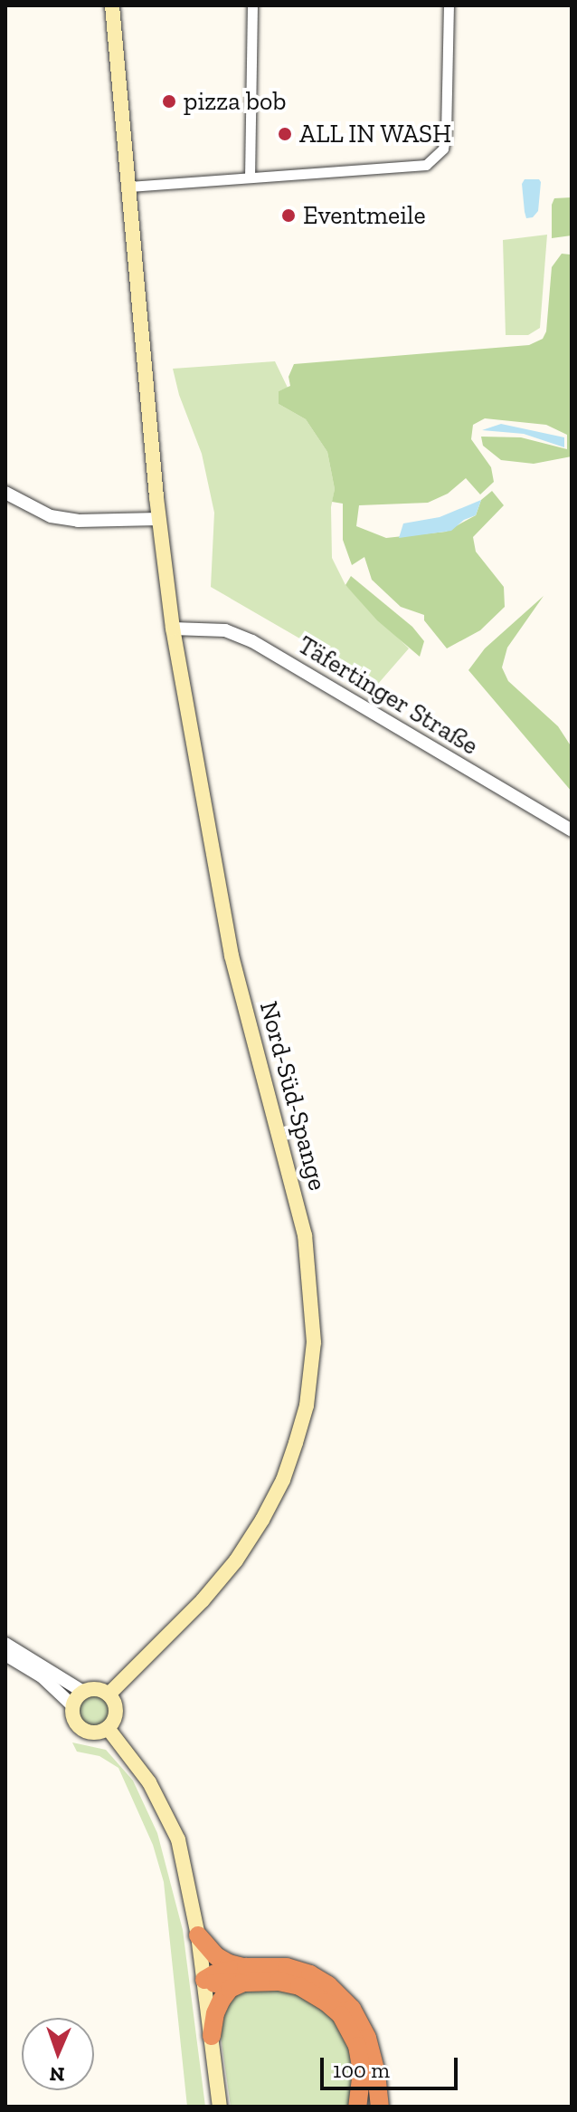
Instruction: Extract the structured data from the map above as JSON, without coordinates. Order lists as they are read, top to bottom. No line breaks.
{"streets":{"main road":["Nord-Süd-Spange"],"street":["Täfertinger Straße"]},"crossings":[["Täfertinger Straße","Nord-Süd-Spange"]],"places":["pizza bob","ALL IN WASH","Eventmeile"],"scale_bar":"100 m","north":"bottom"}
